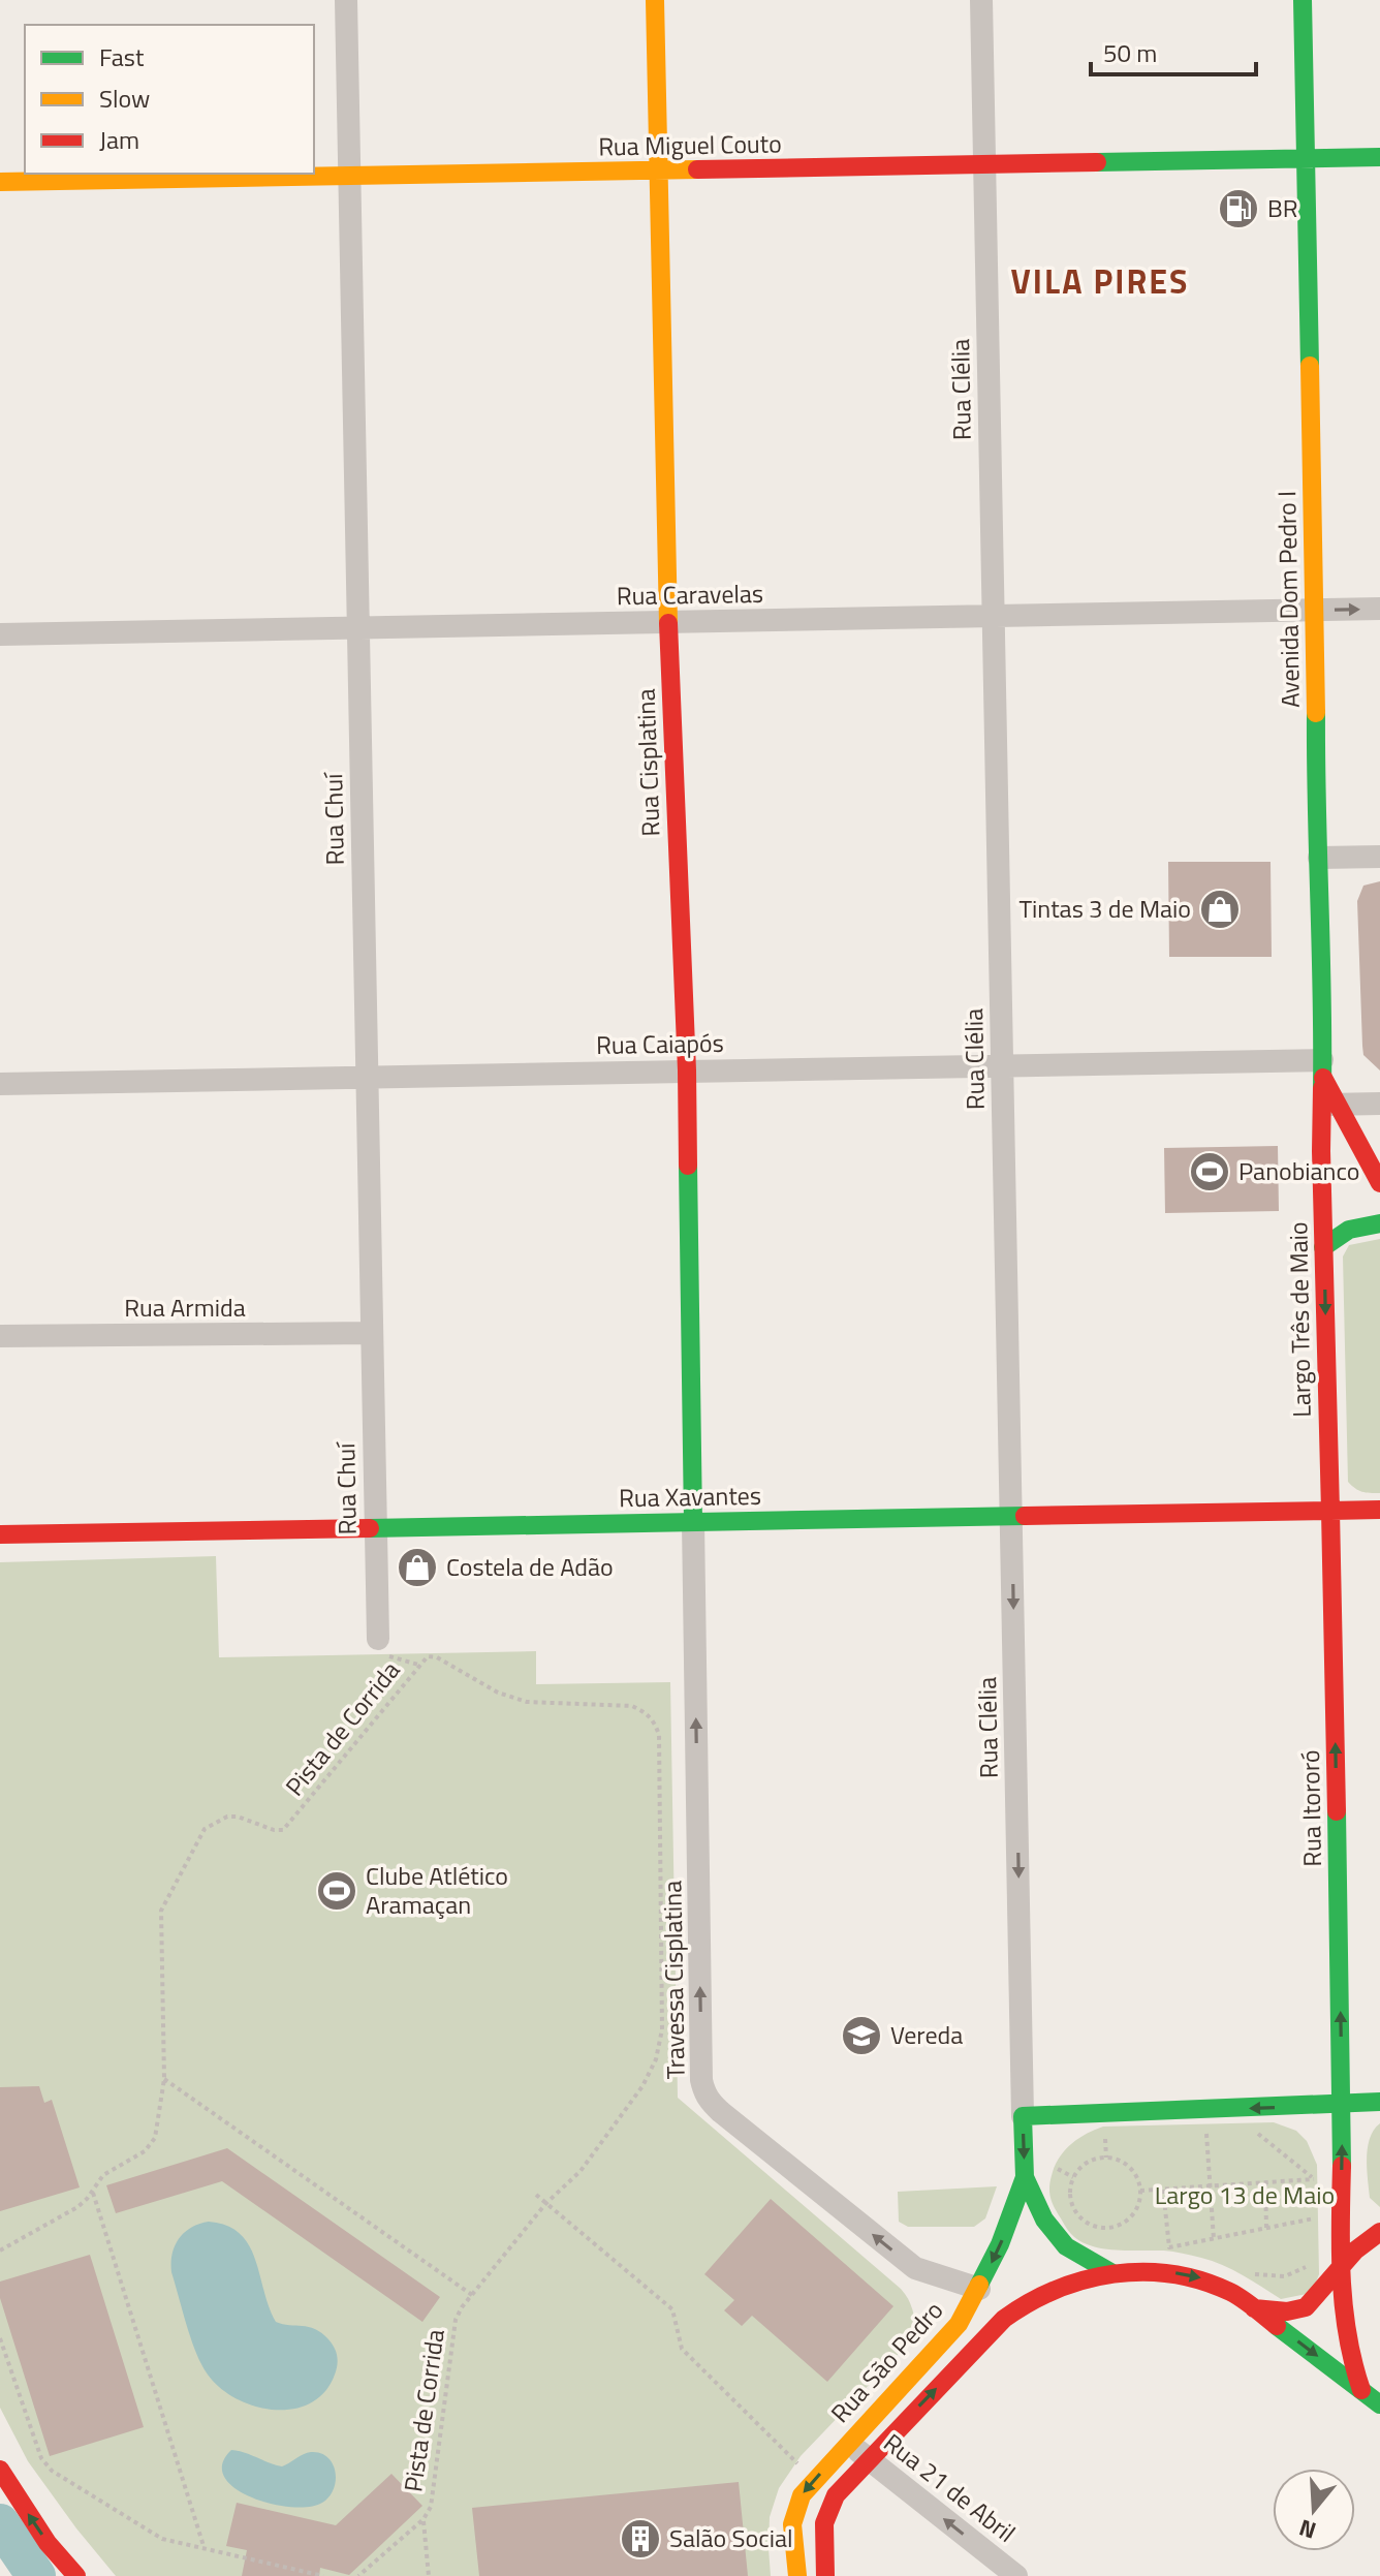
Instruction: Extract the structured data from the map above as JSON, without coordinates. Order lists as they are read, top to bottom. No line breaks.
{"streets":{"street":["Rua Miguel Couto","Rua Clélia","Rua Caravelas","Avenida Dom Pedro I","Rua Cisplatina","Rua Chuí","Rua Caiapós","Rua Armida","Largo Três de Maio","Rua Xavantes","Rua Itororó","Travessa Cisplatina","Rua São Pedro","Rua 21 de Abril"],"path":["Pista de Corrida"]},"crossings":[["Rua Miguel Couto","Rua Clélia"],["Rua Miguel Couto","Avenida Dom Pedro I"],["Rua Miguel Couto","Rua Cisplatina"],["Rua Miguel Couto","Rua Chuí"],["Rua Clélia","Rua Caravelas"],["Rua Clélia","Rua Caiapós"],["Rua Clélia","Rua Xavantes"],["Rua Caravelas","Avenida Dom Pedro I"],["Rua Caravelas","Rua Cisplatina"],["Rua Caravelas","Rua Chuí"],["Avenida Dom Pedro I","Rua Caiapós"],["Avenida Dom Pedro I","Largo Três de Maio"],["Rua Cisplatina","Rua Caiapós"],["Rua Cisplatina","Rua Xavantes"],["Rua Cisplatina","Travessa Cisplatina"],["Rua Chuí","Rua Caiapós"],["Rua Chuí","Rua Armida"],["Rua Chuí","Rua Xavantes"],["Largo Três de Maio","Rua Xavantes"],["Largo Três de Maio","Rua Itororó"],["Rua Xavantes","Rua Itororó"],["Rua Xavantes","Travessa Cisplatina"],["Travessa Cisplatina","Rua São Pedro"],["Rua São Pedro","Rua 21 de Abril"]],"one_way":["Largo Três de Maio","Rua Itororó","Travessa Cisplatina","Rua 21 de Abril"],"districts":["VILA PIRES"],"parks":["Largo 13 de Maio"],"places":{"fuel station":["BR"],"shop":["Tintas 3 de Maio","Costela de Adão"],"sports":["Panobianco","Clube Atlético Aramaçan"],"school or university":["Vereda"],"building":["Salão Social"]},"legend":["Fast","Slow","Jam"],"scale_bar":"50 m","north":"bottom"}
